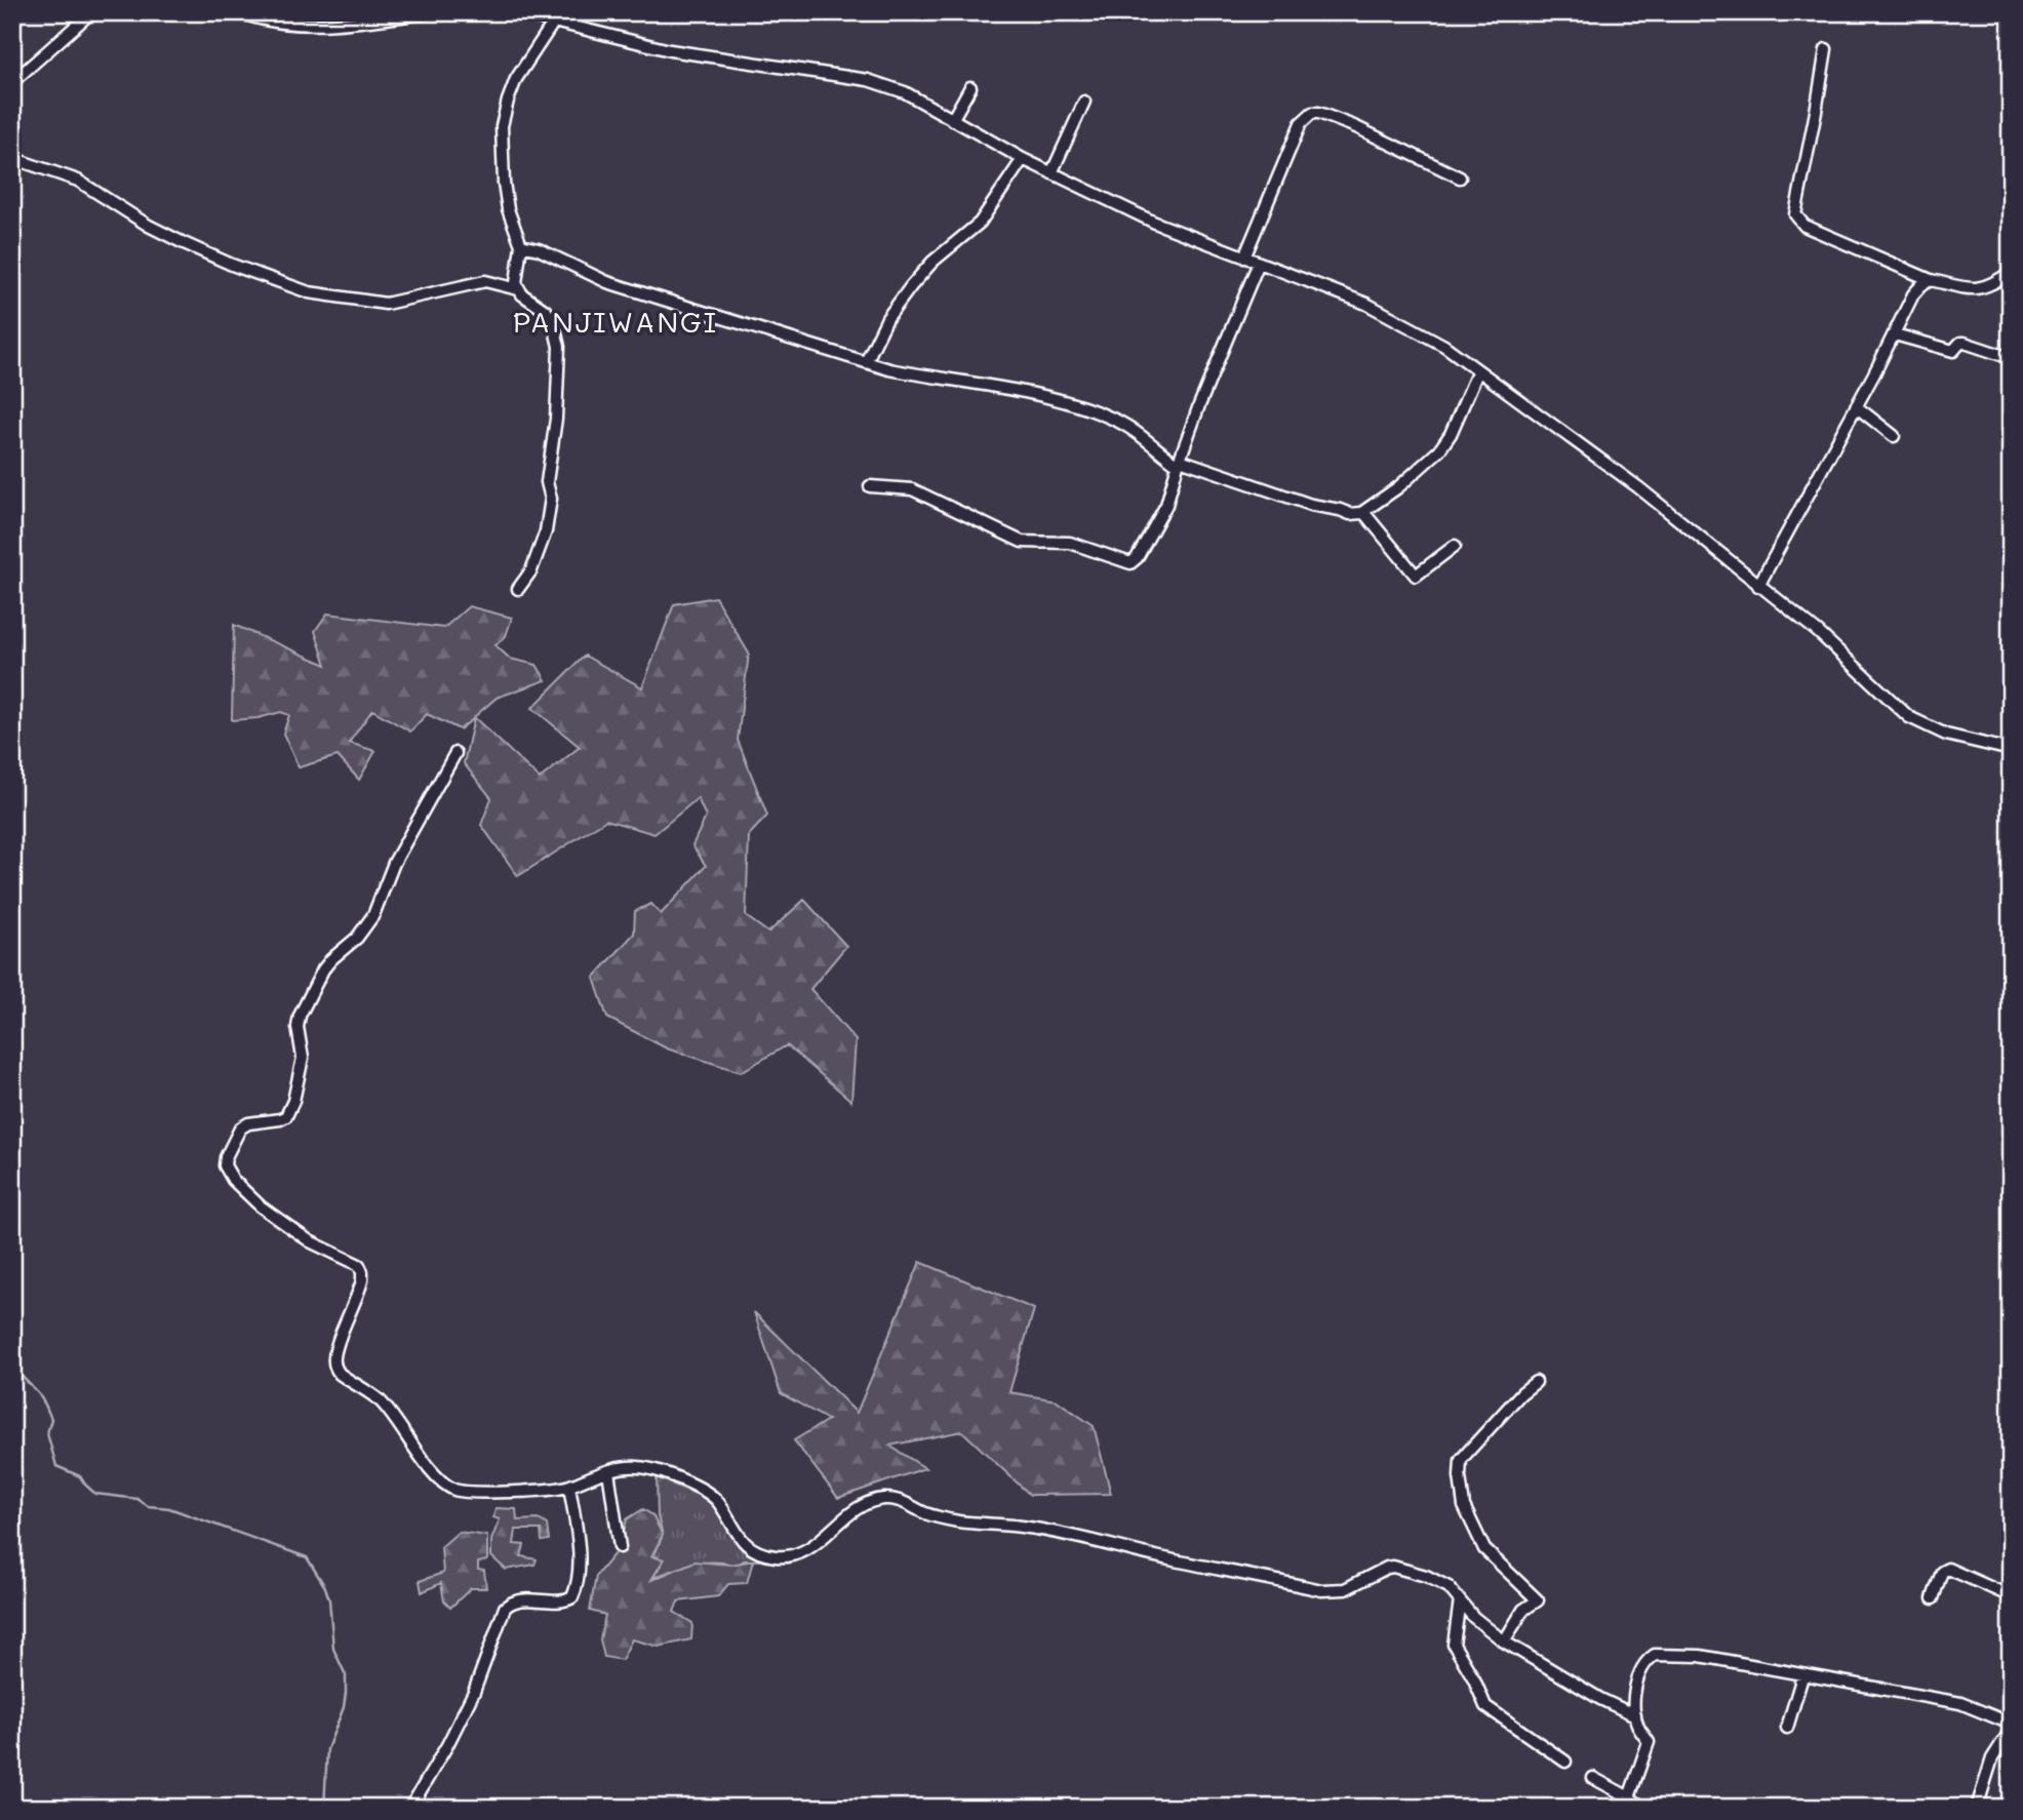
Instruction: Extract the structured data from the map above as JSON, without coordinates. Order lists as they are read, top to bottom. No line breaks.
{"districts":["PANJIWANGI"]}
